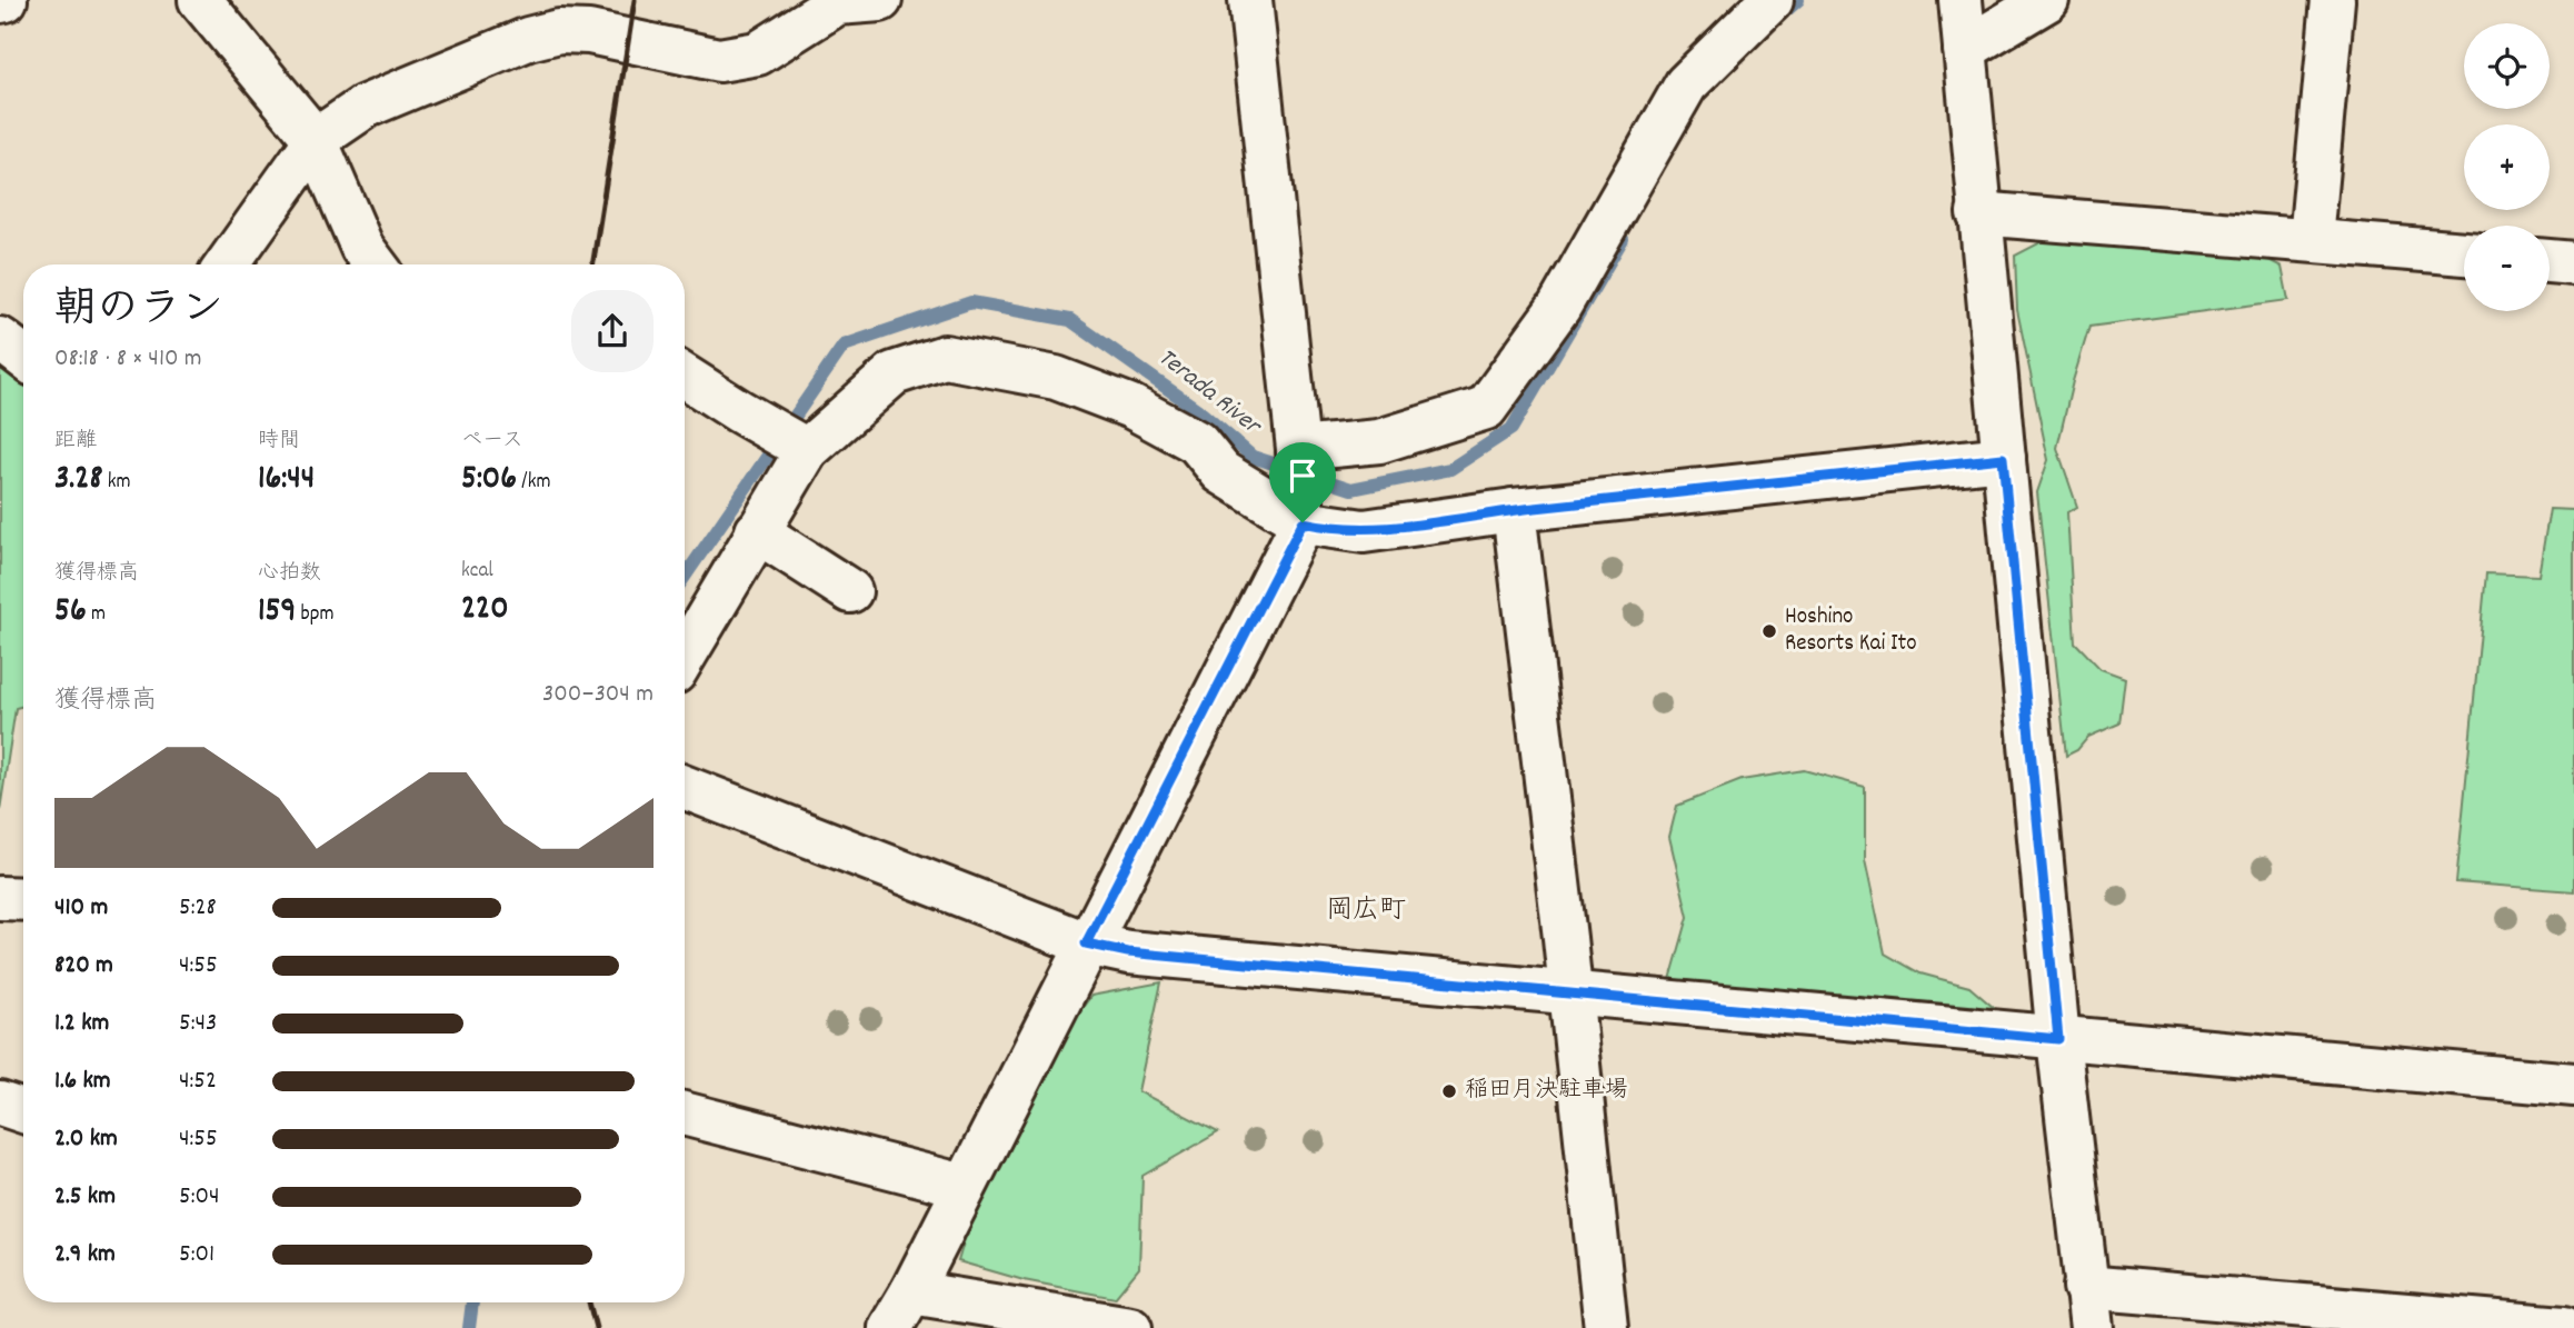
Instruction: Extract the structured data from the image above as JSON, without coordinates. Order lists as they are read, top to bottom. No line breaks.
{"districts":["岡広町"],"water":["Terada River"],"places":["Hoshino Resorts Kai Ito","稲田月決駐車場"],"page":{"map_buttons":["+","−"],"heading":["朝のラン","08:18 · 8 × 410 m"],"stats":[["距離","3.28 km"],["時間","16:44"],["ペース","5:06 /km"],["獲得標高","56 m"],["心拍数","159 bpm"],["kcal","220"]],"chart":["獲得標高","300–304 m"],"list":[{"name":"410 m","note":"5:28"},{"name":"820 m","note":"4:55"},{"name":"1.2 km","note":"5:43"},{"name":"1.6 km","note":"4:52"},{"name":"2.0 km","note":"4:55"},{"name":"2.5 km","note":"5:04"},{"name":"2.9 km","note":"5:01"}]}}
